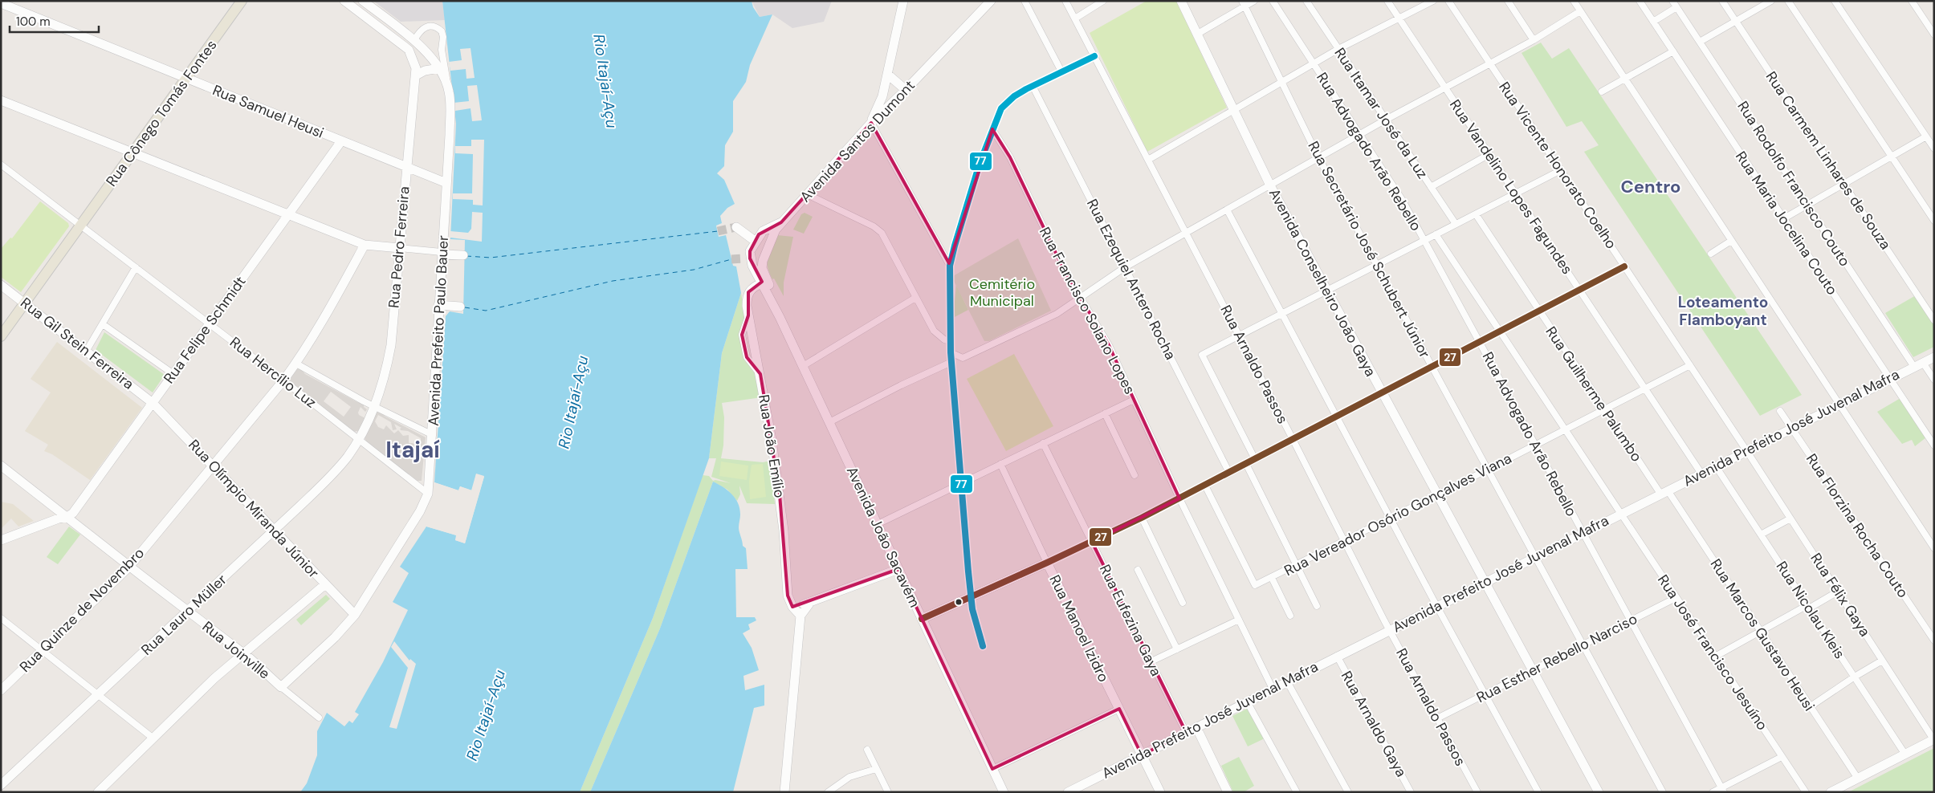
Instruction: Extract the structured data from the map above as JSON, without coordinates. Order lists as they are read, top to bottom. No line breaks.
{"streets":{"main road":["Rua Samuel Heusi","Rua Cônego Tomás Fontes","Avenida Santos Dumont","Rua Pedro Ferreira","Avenida Conselheiro João Gaya","Rua Felipe Schmidt","Avenida Prefeito Paulo Bauer","Rua Gil Stein Ferreira","Avenida Prefeito José Juvenal Mafra","Rua João Emílio","Rua Olímpio Miranda Júnior","Avenida João Sacavém","Rua Quinze de Novembro","Rua Lauro Müller","Rua Manoel Izidro","Rua Joinville"],"street":["Rua Itamar José da Luz","Rua Advogado Arão Rebello","Rua Carmem Linhares de Souza","Rua Vicente Honorato Coelho","Rua Rodolfo Francisco Couto","Rua Vandelino Lopes Fagundes","Rua Maria Jocelina Couto","Rua Secretário José Schubert Júnior","Rua Ezequiel Antero Rocha","Rua Francisco Solano Lopes","Rua Arnaldo Passos","Rua Hercílio Luz","Rua Guilherme Palumbo","Rua Vereador Osório Gonçalves Viana","Rua Florzina Rocha Couto","Rua Félix Gaya","Rua Nicolau Kleis","Rua Eufezina Gaya","Rua Marcos Gustavo Heusi","Rua José Francisco Jesuíno","Rua Esther Rebello Narciso","Rua Arnaldo Gaya"]},"crossings":[["Rua Samuel Heusi","Rua Cônego Tomás Fontes"],["Rua Samuel Heusi","Rua Pedro Ferreira"],["Rua Samuel Heusi","Rua Felipe Schmidt"],["Rua Samuel Heusi","Avenida Prefeito Paulo Bauer"],["Rua Cônego Tomás Fontes","Rua Gil Stein Ferreira"],["Rua Cônego Tomás Fontes","Rua Hercílio Luz"],["Avenida Santos Dumont","Avenida João Sacavém"],["Rua Advogado Arão Rebello","Avenida Prefeito José Juvenal Mafra"],["Rua Advogado Arão Rebello","Rua Vereador Osório Gonçalves Viana"],["Rua Advogado Arão Rebello","Rua Esther Rebello Narciso"],["Rua Vicente Honorato Coelho","Avenida Prefeito José Juvenal Mafra"],["Rua Vicente Honorato Coelho","Rua Vereador Osório Gonçalves Viana"],["Rua Vicente Honorato Coelho","Rua Félix Gaya"],["Rua Rodolfo Francisco Couto","Avenida Prefeito José Juvenal Mafra"],["Rua Vandelino Lopes Fagundes","Avenida Prefeito José Juvenal Mafra"],["Rua Vandelino Lopes Fagundes","Rua Vereador Osório Gonçalves Viana"],["Rua Maria Jocelina Couto","Avenida Prefeito José Juvenal Mafra"],["Rua Pedro Ferreira","Rua Hercílio Luz"],["Rua Pedro Ferreira","Rua Lauro Müller"],["Rua Secretário José Schubert Júnior","Avenida Prefeito José Juvenal Mafra"],["Rua Secretário José Schubert Júnior","Rua Vereador Osório Gonçalves Viana"],["Rua Secretário José Schubert Júnior","Rua Esther Rebello Narciso"],["Avenida Conselheiro João Gaya","Avenida Prefeito José Juvenal Mafra"],["Avenida Conselheiro João Gaya","Rua Vereador Osório Gonçalves Viana"],["Avenida Conselheiro João Gaya","Rua Esther Rebello Narciso"],["Rua Francisco Solano Lopes","Avenida Prefeito José Juvenal Mafra"],["Rua Felipe Schmidt","Rua Gil Stein Ferreira"],["Rua Felipe Schmidt","Rua Hercílio Luz"],["Rua Felipe Schmidt","Rua Olímpio Miranda Júnior"],["Rua Felipe Schmidt","Rua Joinville"],["Avenida Prefeito Paulo Bauer","Rua Hercílio Luz"],["Avenida Prefeito Paulo Bauer","Rua Olímpio Miranda Júnior"],["Avenida Prefeito Paulo Bauer","Rua Joinville"],["Rua Gil Stein Ferreira","Rua Olímpio Miranda Júnior"],["Rua Arnaldo Passos","Avenida Prefeito José Juvenal Mafra"],["Rua Arnaldo Passos","Rua Vereador Osório Gonçalves Viana"],["Rua Arnaldo Passos","Rua Esther Rebello Narciso"],["Rua Hercílio Luz","Rua Quinze de Novembro"],["Rua Hercílio Luz","Rua Lauro Müller"],["Rua Guilherme Palumbo","Avenida Prefeito José Juvenal Mafra"],["Rua Guilherme Palumbo","Rua Vereador Osório Gonçalves Viana"],["Rua Guilherme Palumbo","Rua Marcos Gustavo Heusi"],["Avenida Prefeito José Juvenal Mafra","Rua Florzina Rocha Couto"],["Avenida Prefeito José Juvenal Mafra","Rua Félix Gaya"],["Avenida Prefeito José Juvenal Mafra","Rua Nicolau Kleis"],["Avenida Prefeito José Juvenal Mafra","Rua Eufezina Gaya"],["Avenida Prefeito José Juvenal Mafra","Rua Manoel Izidro"],["Avenida Prefeito José Juvenal Mafra","Rua Marcos Gustavo Heusi"],["Avenida Prefeito José Juvenal Mafra","Rua José Francisco Jesuíno"],["Avenida Prefeito José Juvenal Mafra","Rua Arnaldo Gaya"],["Rua João Emílio","Avenida João Sacavém"],["Rua Olímpio Miranda Júnior","Rua Quinze de Novembro"],["Rua Olímpio Miranda Júnior","Rua Lauro Müller"],["Rua Vereador Osório Gonçalves Viana","Rua José Francisco Jesuíno"],["Rua Quinze de Novembro","Rua Joinville"],["Rua Lauro Müller","Rua Joinville"],["Rua José Francisco Jesuíno","Rua Esther Rebello Narciso"]],"districts":["Centro","Loteamento Flamboyant","Itajaí"],"water":["Rio Itajaí-Açu"],"parks":["Cemitério Municipal"],"lines":["transit line 77","transit line 27"],"scale_bar":"100 m"}
